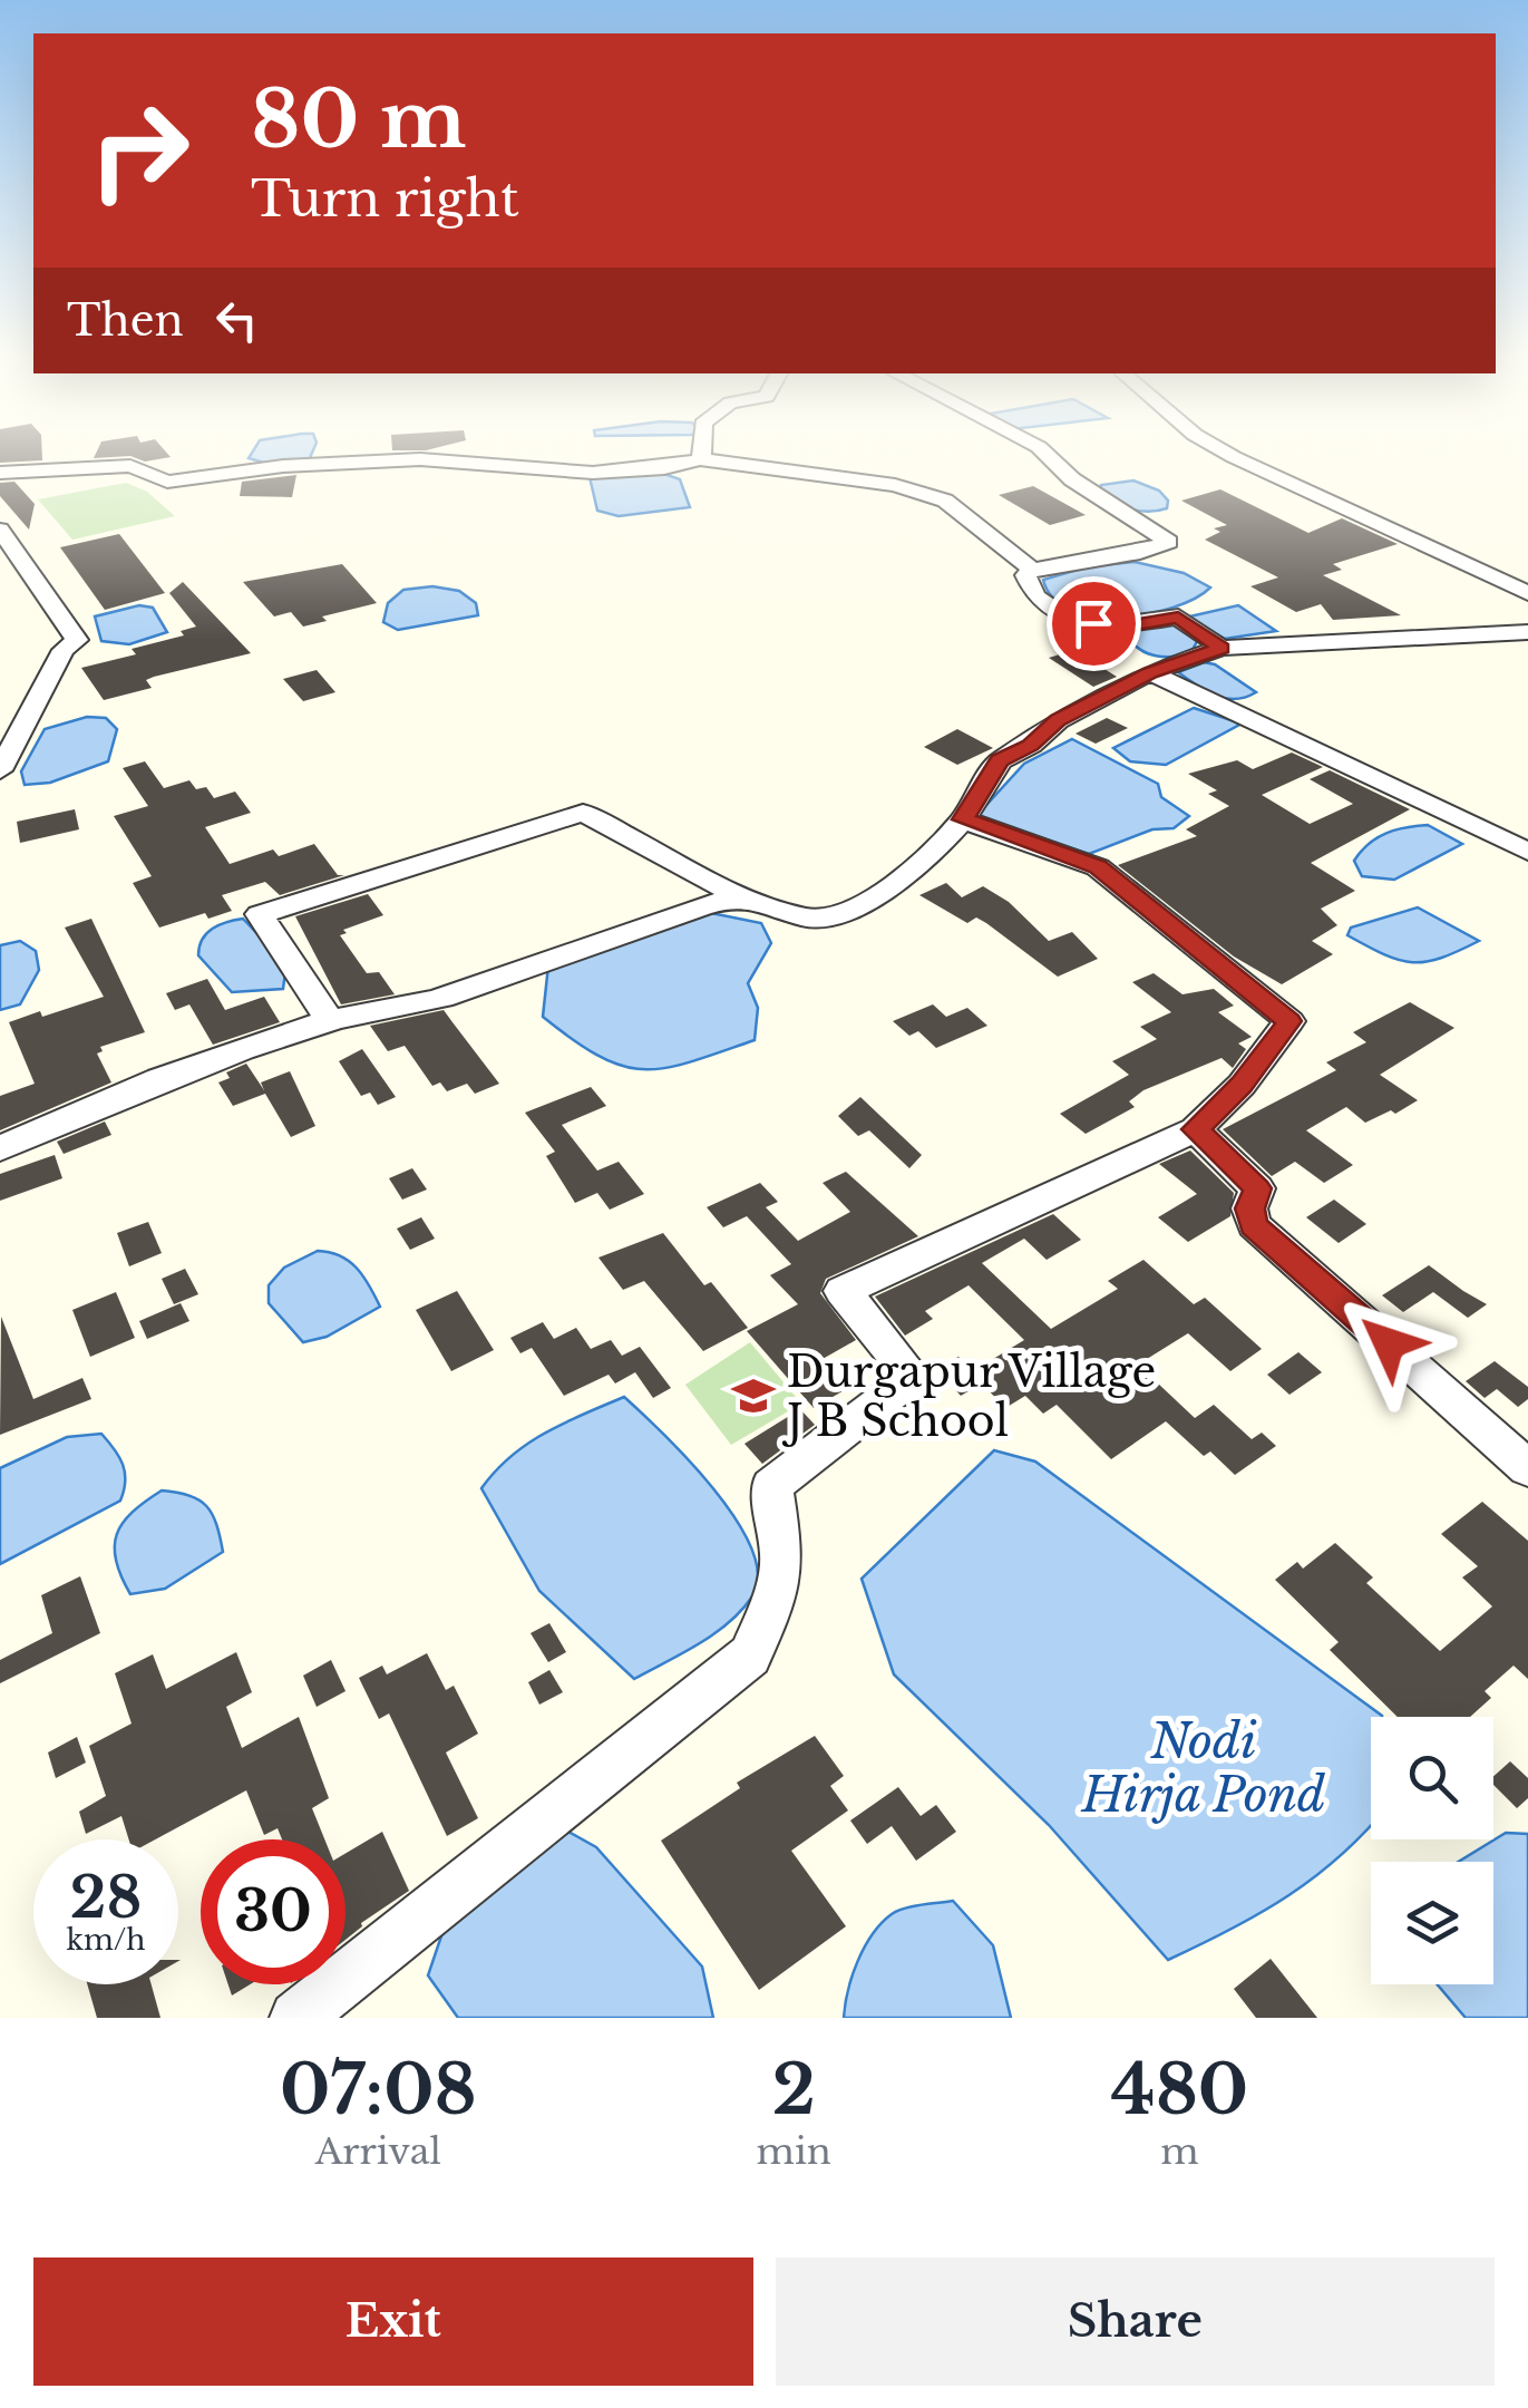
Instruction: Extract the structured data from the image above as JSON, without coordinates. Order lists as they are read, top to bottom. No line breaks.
{"water":["Nodi Hirja Pond"],"places":{"school or university":["Durgapur Village J B School"]},"page":{"turn":["80 m","Turn right"],"then":"Then","speed":"28 km/h","limit":"30","eta":["07:08","Arrival","2","min","480","m"],"buttons":["Exit","Share"]}}
